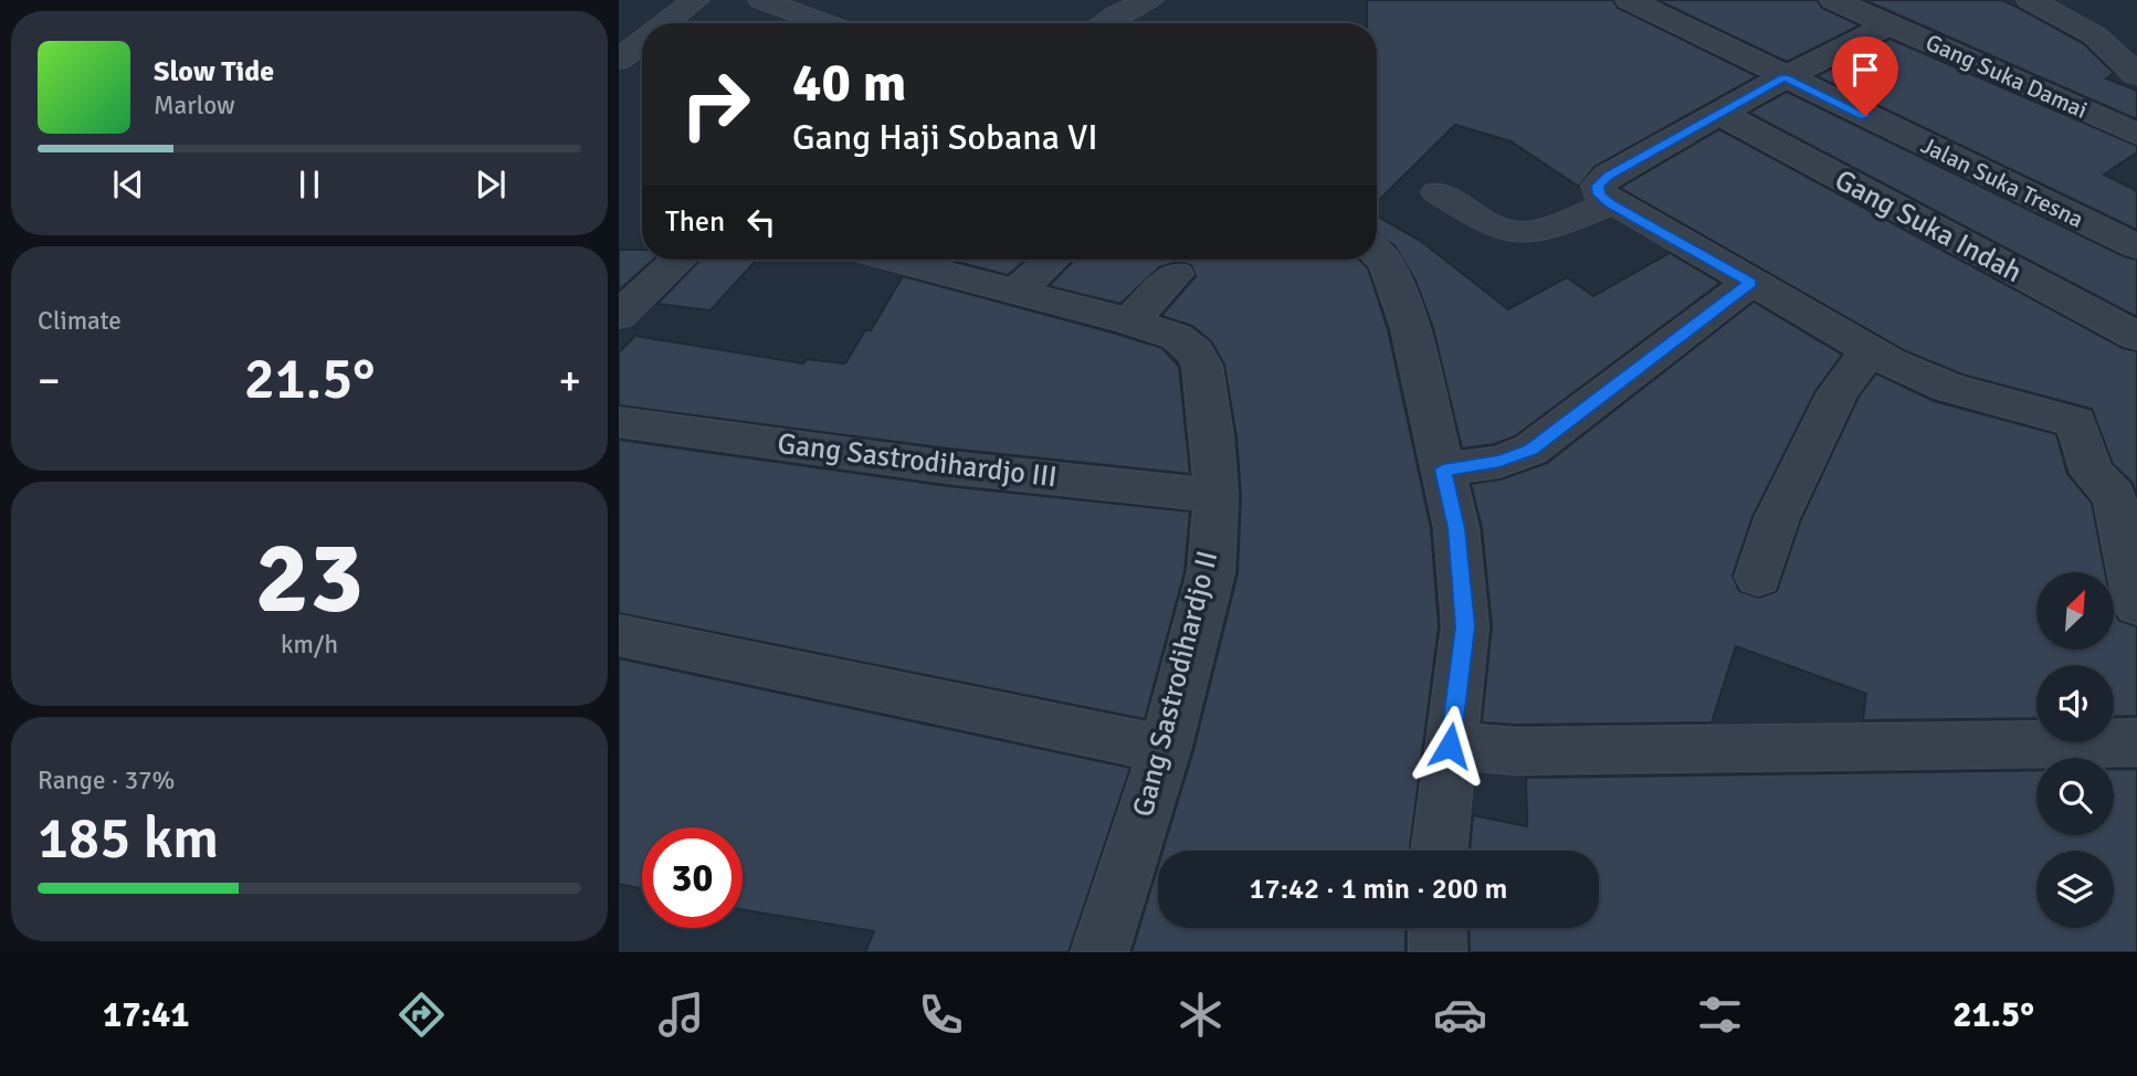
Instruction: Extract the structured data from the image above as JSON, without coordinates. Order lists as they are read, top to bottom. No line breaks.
{"streets":{"street":["Gang Suka Damai","Jalan Suka Tresna","Gang Suka Indah","Gang Sastrodihardjo III","Gang Sastrodihardjo II"]},"crossings":[["Gang Sastrodihardjo III","Gang Sastrodihardjo II"]],"north":"top right","page":{"turn":["40 m","Gang Haji Sobana VI"],"song":["Slow Tide","Marlow"],"then":"Then","tile":["Climate",["23","km/h"],["Range · 37%","185 km"]],"heat":["−","21.5°","+"],"limit":"30","trip":"17:42 · 1 min · 200 m","tabs":["17:41","21.5°"]}}
